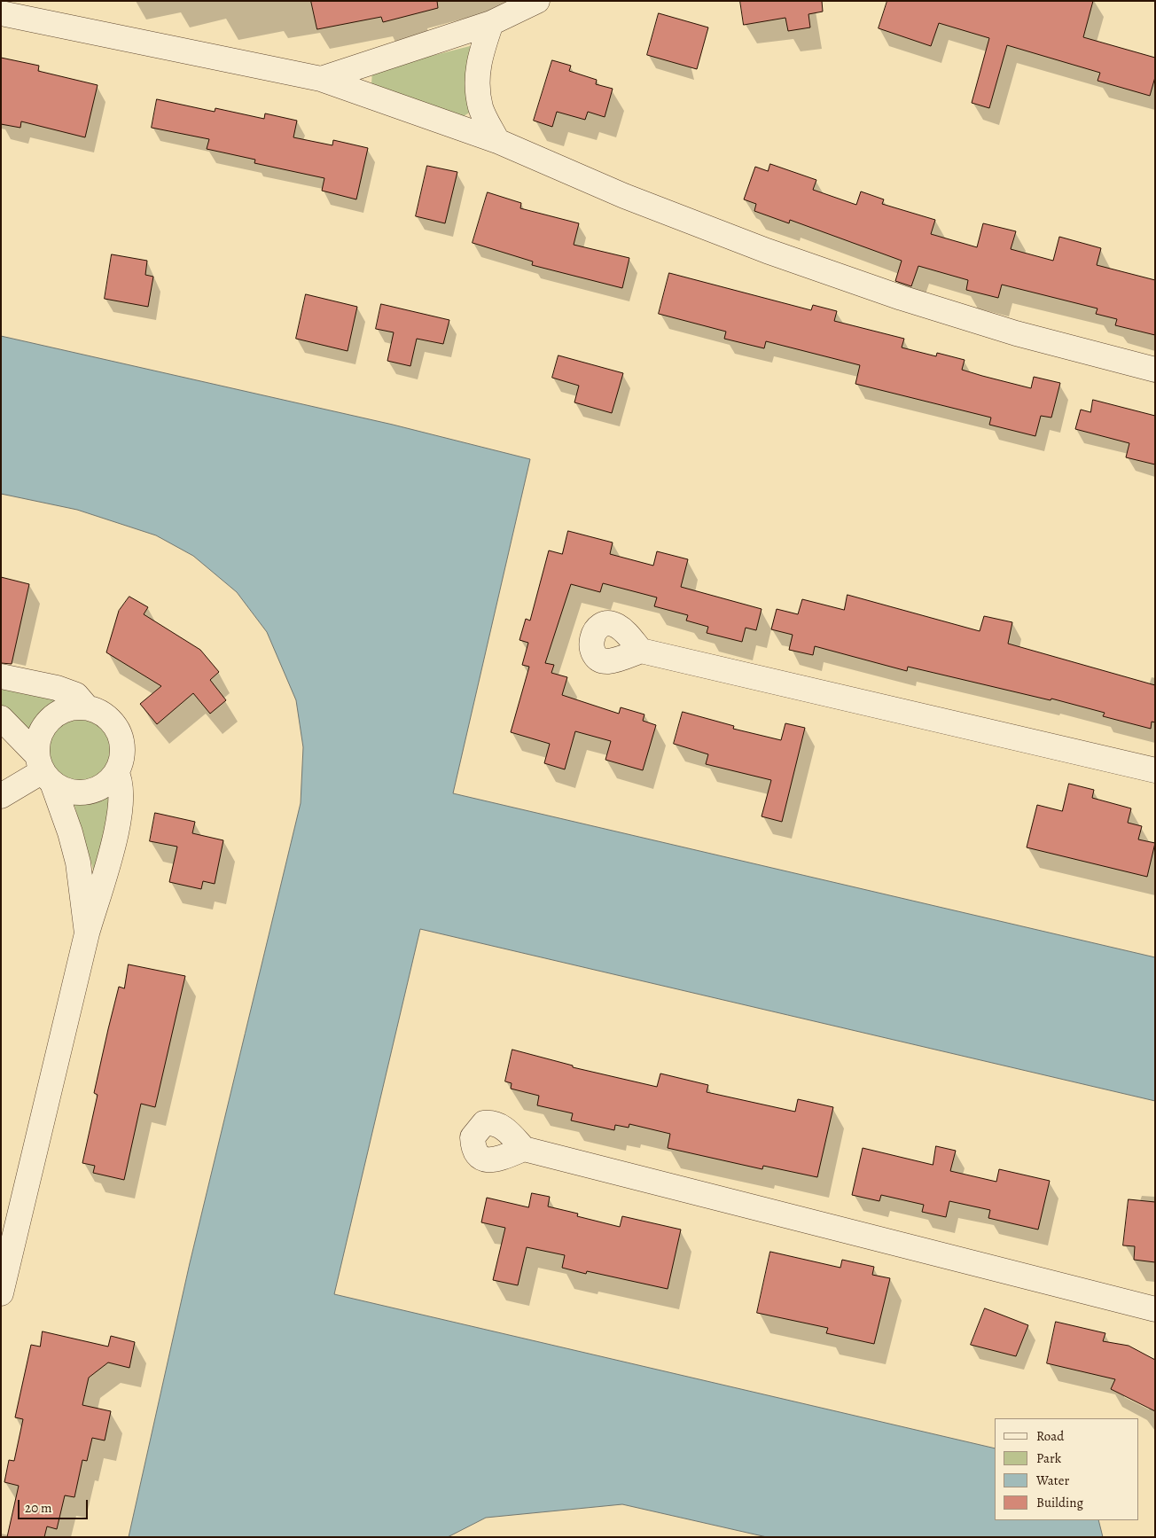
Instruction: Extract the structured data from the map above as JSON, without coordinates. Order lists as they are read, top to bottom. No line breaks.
{"legend":["Road","Park","Water","Building"],"scale_bar":"20 m"}
